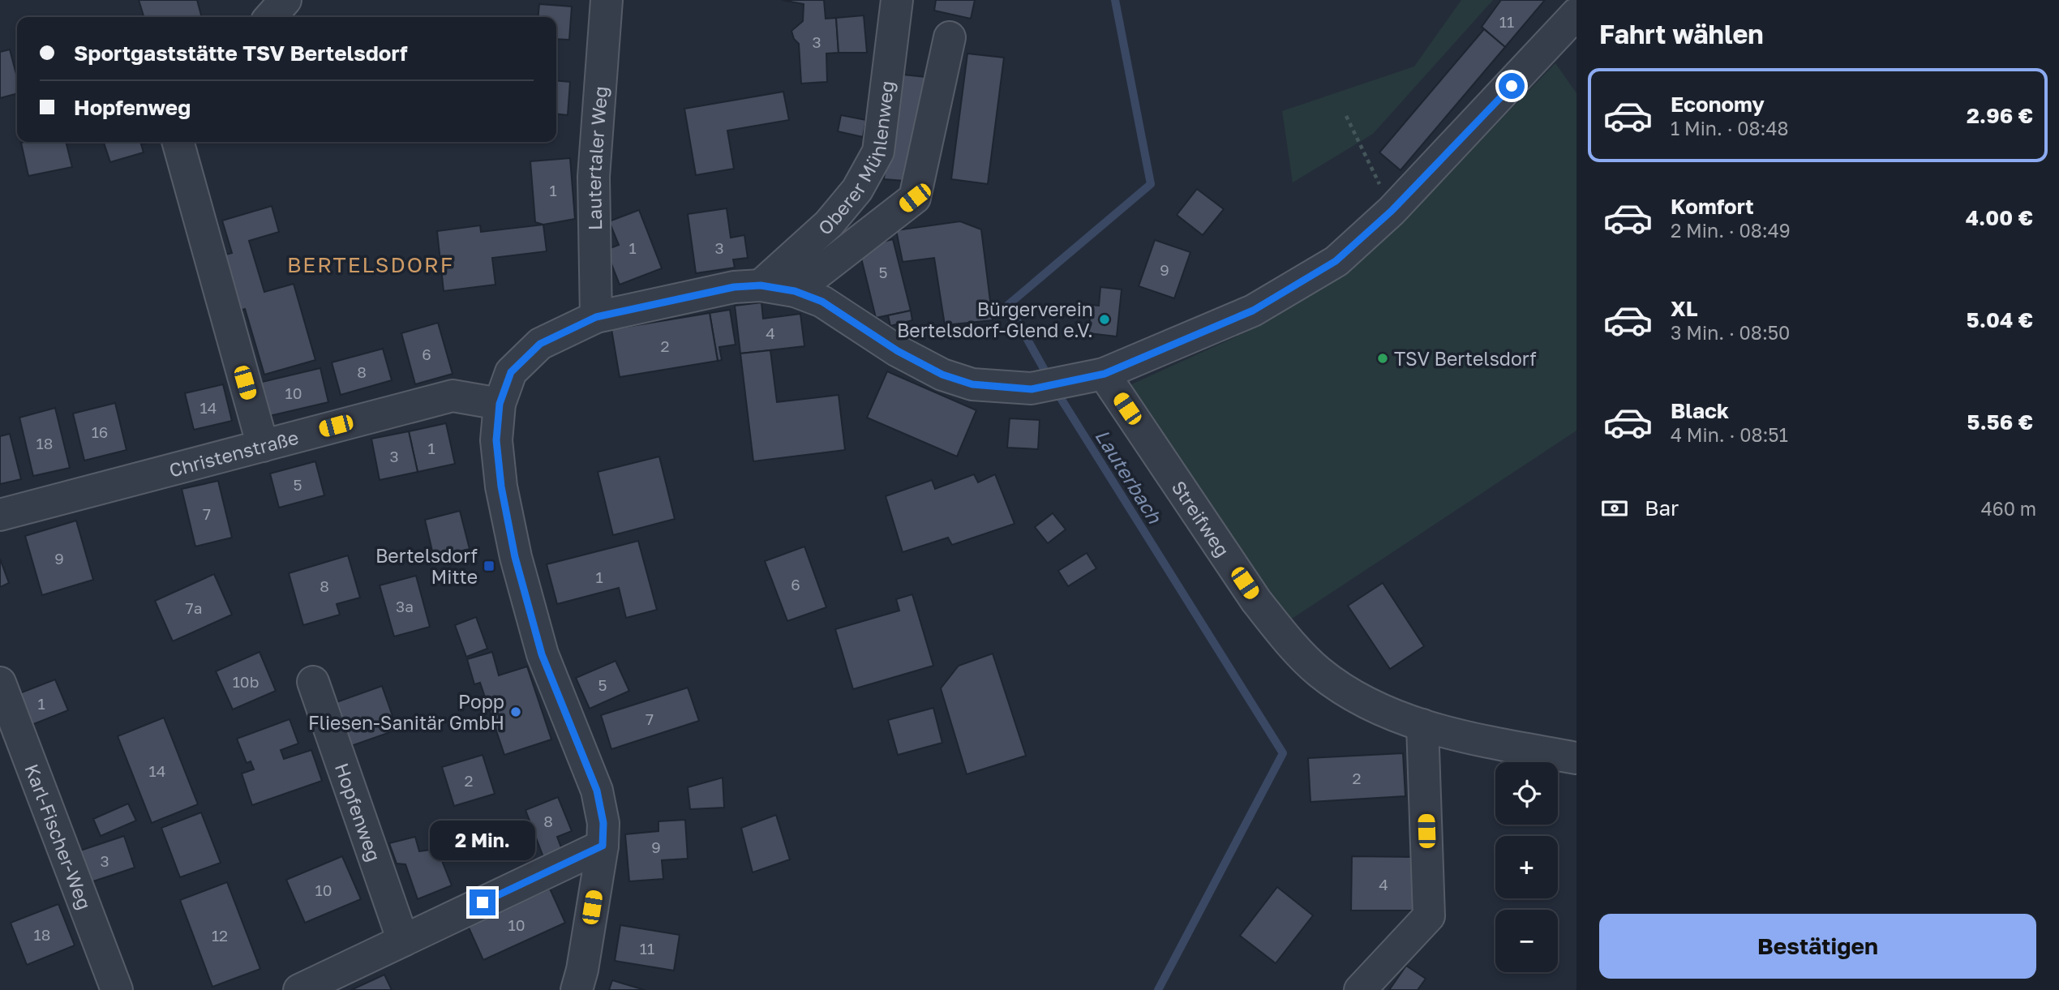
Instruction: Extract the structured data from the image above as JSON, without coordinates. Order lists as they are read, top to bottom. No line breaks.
{"streets":{"street":["Oberer Mühlenweg","Lautertaler Weg","Christenstraße","Streifweg","Hopfenweg","Karl-Fischer-Weg"]},"districts":["BERTELSDORF"],"water":["Lauterbach"],"places":{"other":["Bürgerverein Bertelsdorf-Glend e.V.","TSV Bertelsdorf","Popp Fliesen-Sanitär GmbH"],"transit":["Bertelsdorf Mitte"]},"house_numbers":["11","3","1","1","3","9","5","4","2","6","8","10","14","16","18","1","3","5","7","9","1","6","8","3a","7a","10b","5","1","7","14","2","2","8","9","3","4","10","10","18","12","11"],"page":{"heading":"Fahrt wählen","banner":["Sportgaststätte TSV Bertelsdorf","Hopfenweg"],"list":[{"name":"Economy","note":"1 Min. · 08:48","value":"2.96 €"},{"name":"Komfort","note":"2 Min. · 08:49","value":"4.00 €"},{"name":"XL","note":"3 Min. · 08:50","value":"5.04 €"},{"name":"Black","note":"4 Min. · 08:51","value":"5.56 €"}],"pay":["Bar","460 m"],"map_buttons":["+","−"],"bubble":"2 Min.","buttons":"Bestätigen"}}
